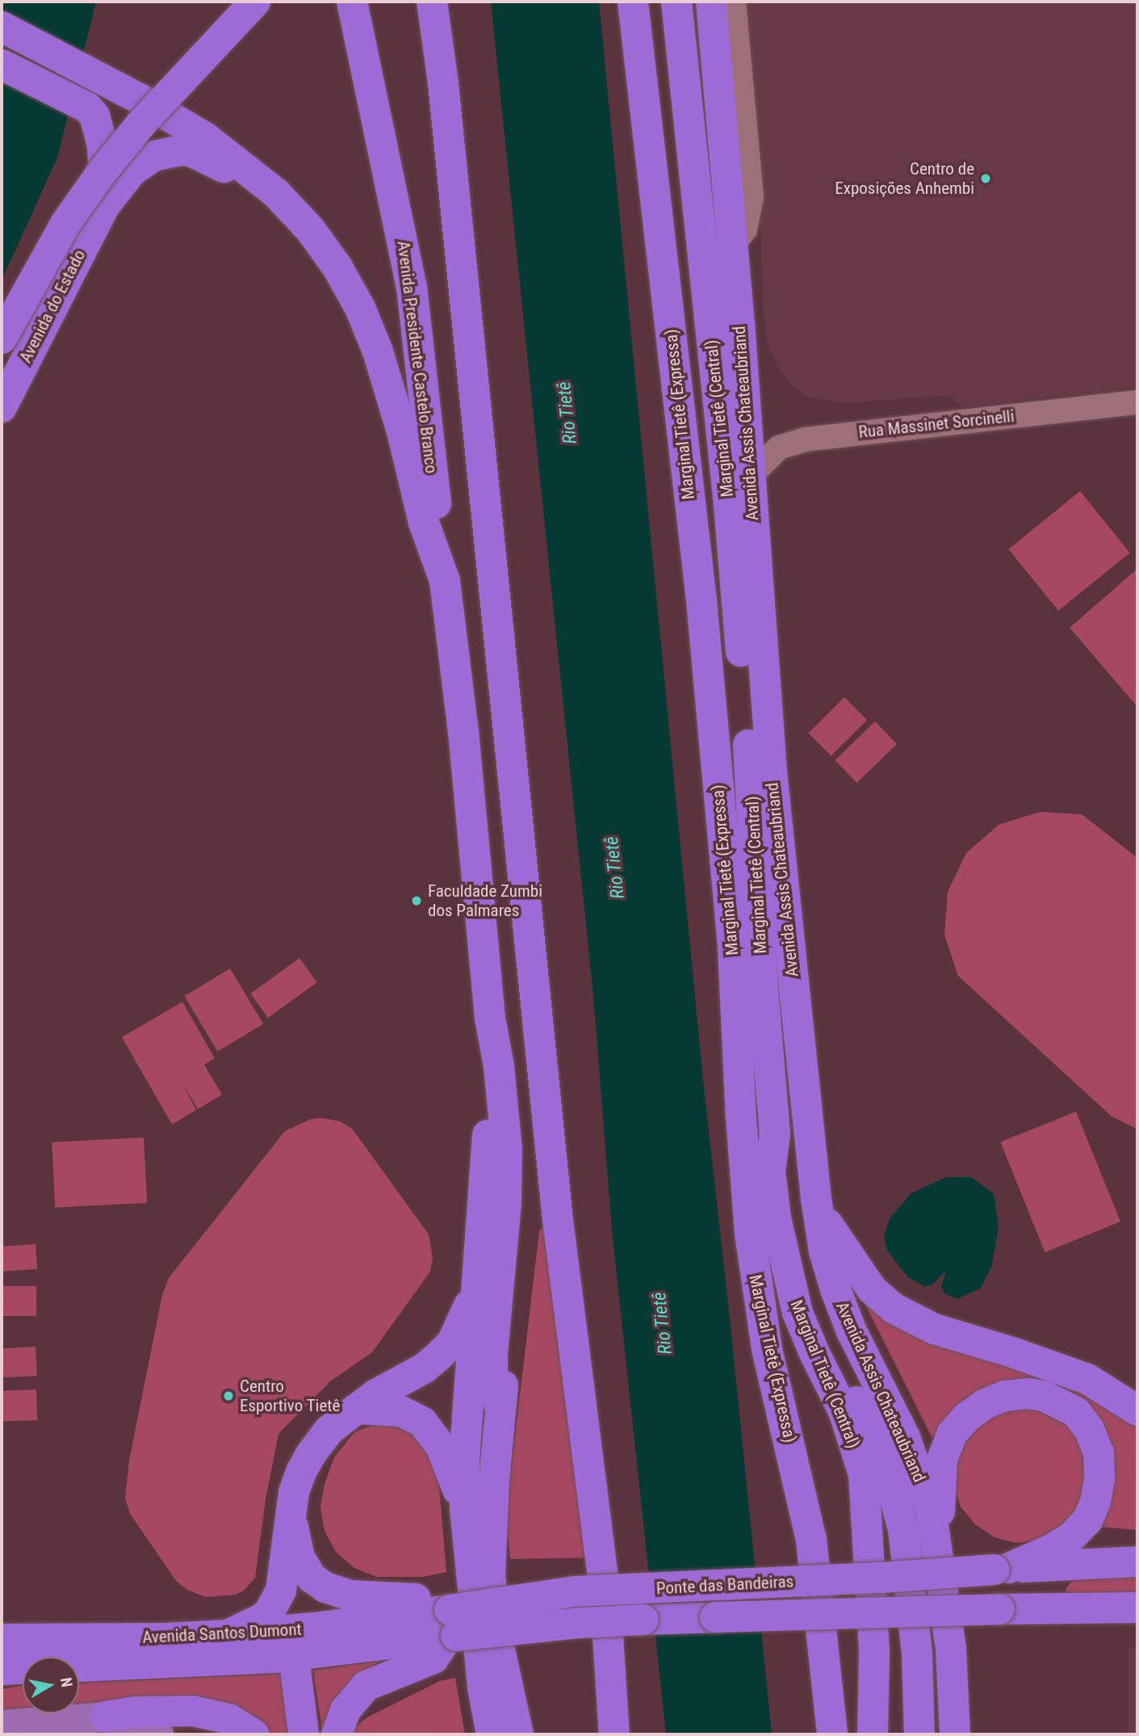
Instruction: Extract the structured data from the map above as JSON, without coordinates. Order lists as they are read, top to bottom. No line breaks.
{"streets":{"highway":["Avenida do Estado","Avenida Presidente Castelo Branco","Marginal Tietê (Expressa)","Marginal Tietê (Central)","Avenida Assis Chateaubriand","Ponte das Bandeiras","Avenida Santos Dumont"],"street":["Rua Massinet Sorcinelli"]},"crossings":[["Avenida Assis Chateaubriand","Rua Massinet Sorcinelli"],["Ponte das Bandeiras","Avenida Santos Dumont"]],"water":["Rio Tietê"],"places":["Centro de Exposições Anhembi","Faculdade Zumbi dos Palmares","Centro Esportivo Tietê"],"north":"right"}
